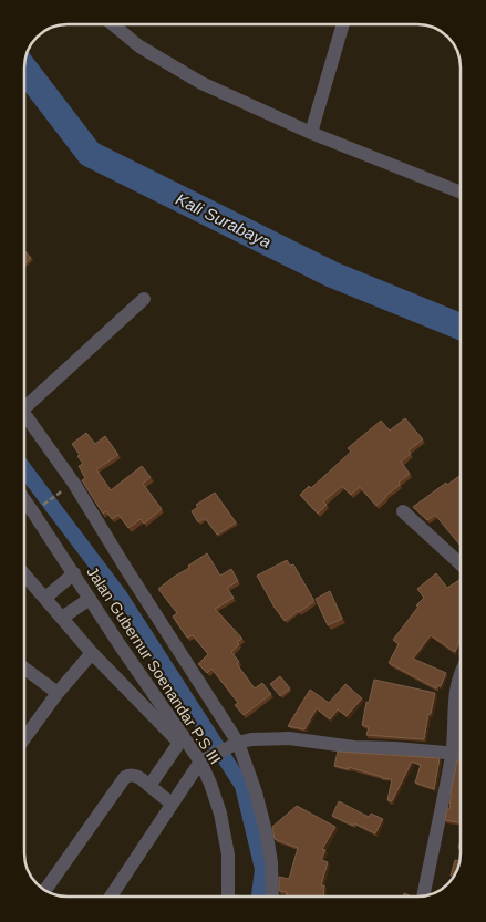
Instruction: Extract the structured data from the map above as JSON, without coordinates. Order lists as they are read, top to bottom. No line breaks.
{"streets":{"street":["Jalan Gubernur Soenandar P.S III"]},"water":["Kali Surabaya"]}
